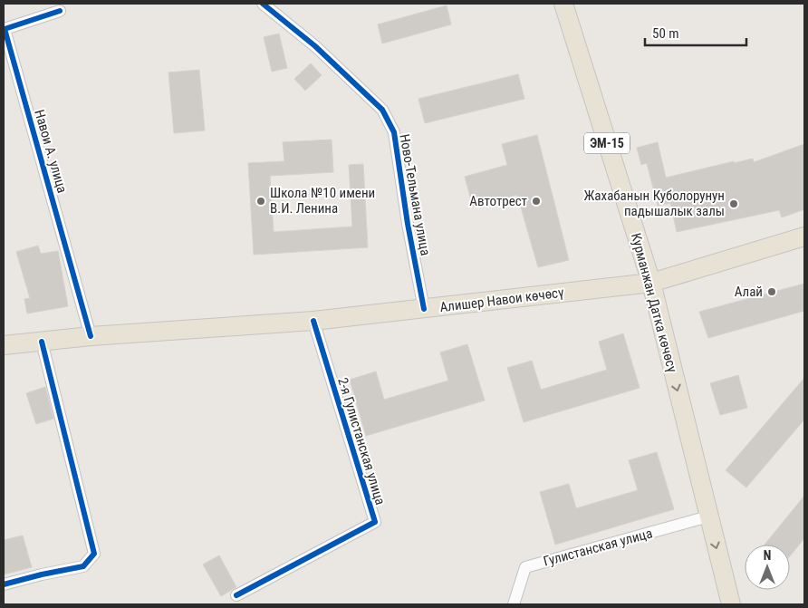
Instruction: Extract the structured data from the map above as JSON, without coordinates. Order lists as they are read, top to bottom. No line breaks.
{"streets":{"main road":["ЭМ-15","Алишер Навои көчөсү","Курманжан Датка көчөсү"],"street":["Навои А. улица","Ново-Тельмана улица","2-я Гулистанская улица","Гулистанская улица"]},"crossings":[["Навои А. улица","Алишер Навои көчөсү"],["Ново-Тельмана улица","Алишер Навои көчөсү"],["Алишер Навои көчөсү","Курманжан Датка көчөсү"],["Алишер Навои көчөсү","2-я Гулистанская улица"],["Курманжан Датка көчөсү","Гулистанская улица"]],"one_way":["Курманжан Датка көчөсү"],"places":["Школа №10 имени В.И. Ленина","Автотрест","Жахабанын Куболорунун падышалык залы","Алай"],"scale_bar":"50 m","north":"top"}
